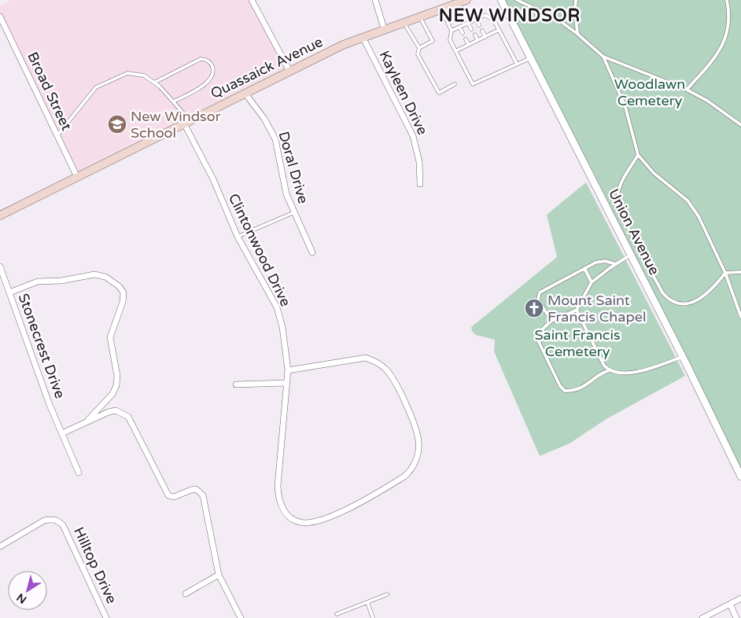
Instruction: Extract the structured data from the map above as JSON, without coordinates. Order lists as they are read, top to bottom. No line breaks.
{"streets":{"main road":["Quassaick Avenue"],"street":["Broad Street","Kayleen Drive","Doral Drive","Union Avenue","Clintonwood Drive","Stonecrest Drive","Hilltop Drive"]},"crossings":[["Quassaick Avenue","Broad Street"],["Quassaick Avenue","Kayleen Drive"],["Quassaick Avenue","Doral Drive"],["Quassaick Avenue","Clintonwood Drive"]],"districts":["NEW WINDSOR"],"parks":["Woodlawn Cemetery","Saint Francis Cemetery"],"places":{"school or university":["New Windsor School"],"church":["Mount Saint Francis Chapel"]},"north":"bottom left"}
